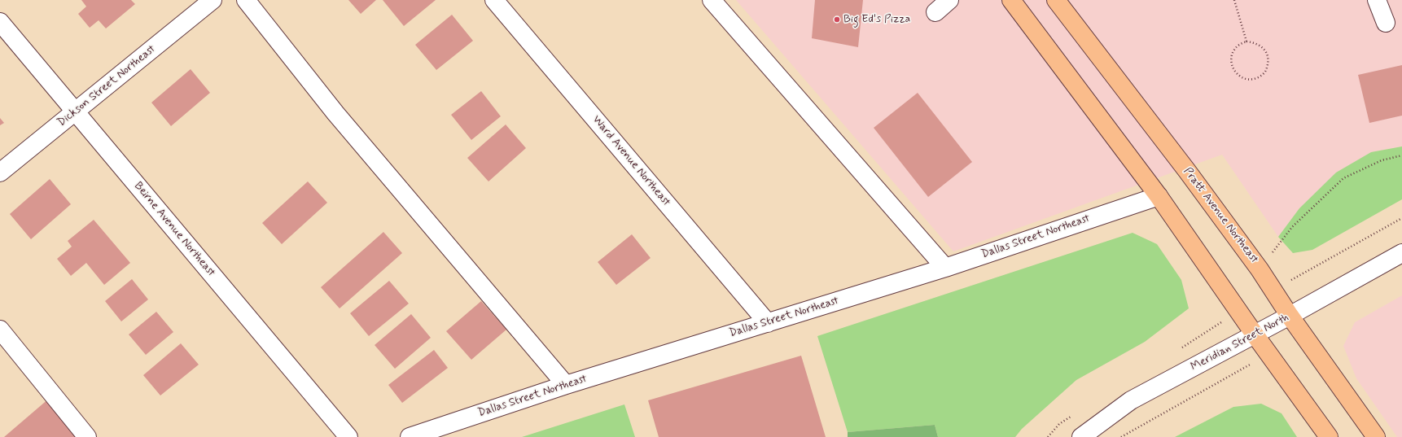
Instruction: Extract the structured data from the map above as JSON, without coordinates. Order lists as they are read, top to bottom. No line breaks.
{"streets":{"main road":["Pratt Avenue Northeast"],"street":["Dickson Street Northeast","Ward Avenue Northeast","Beirne Avenue Northeast","Dallas Street Northeast","Meridian Street North"]},"crossings":[["Dickson Street Northeast","Beirne Avenue Northeast"],["Ward Avenue Northeast","Dallas Street Northeast"],["Pratt Avenue Northeast","Meridian Street North"]],"places":["Big Ed's Pizza"]}
